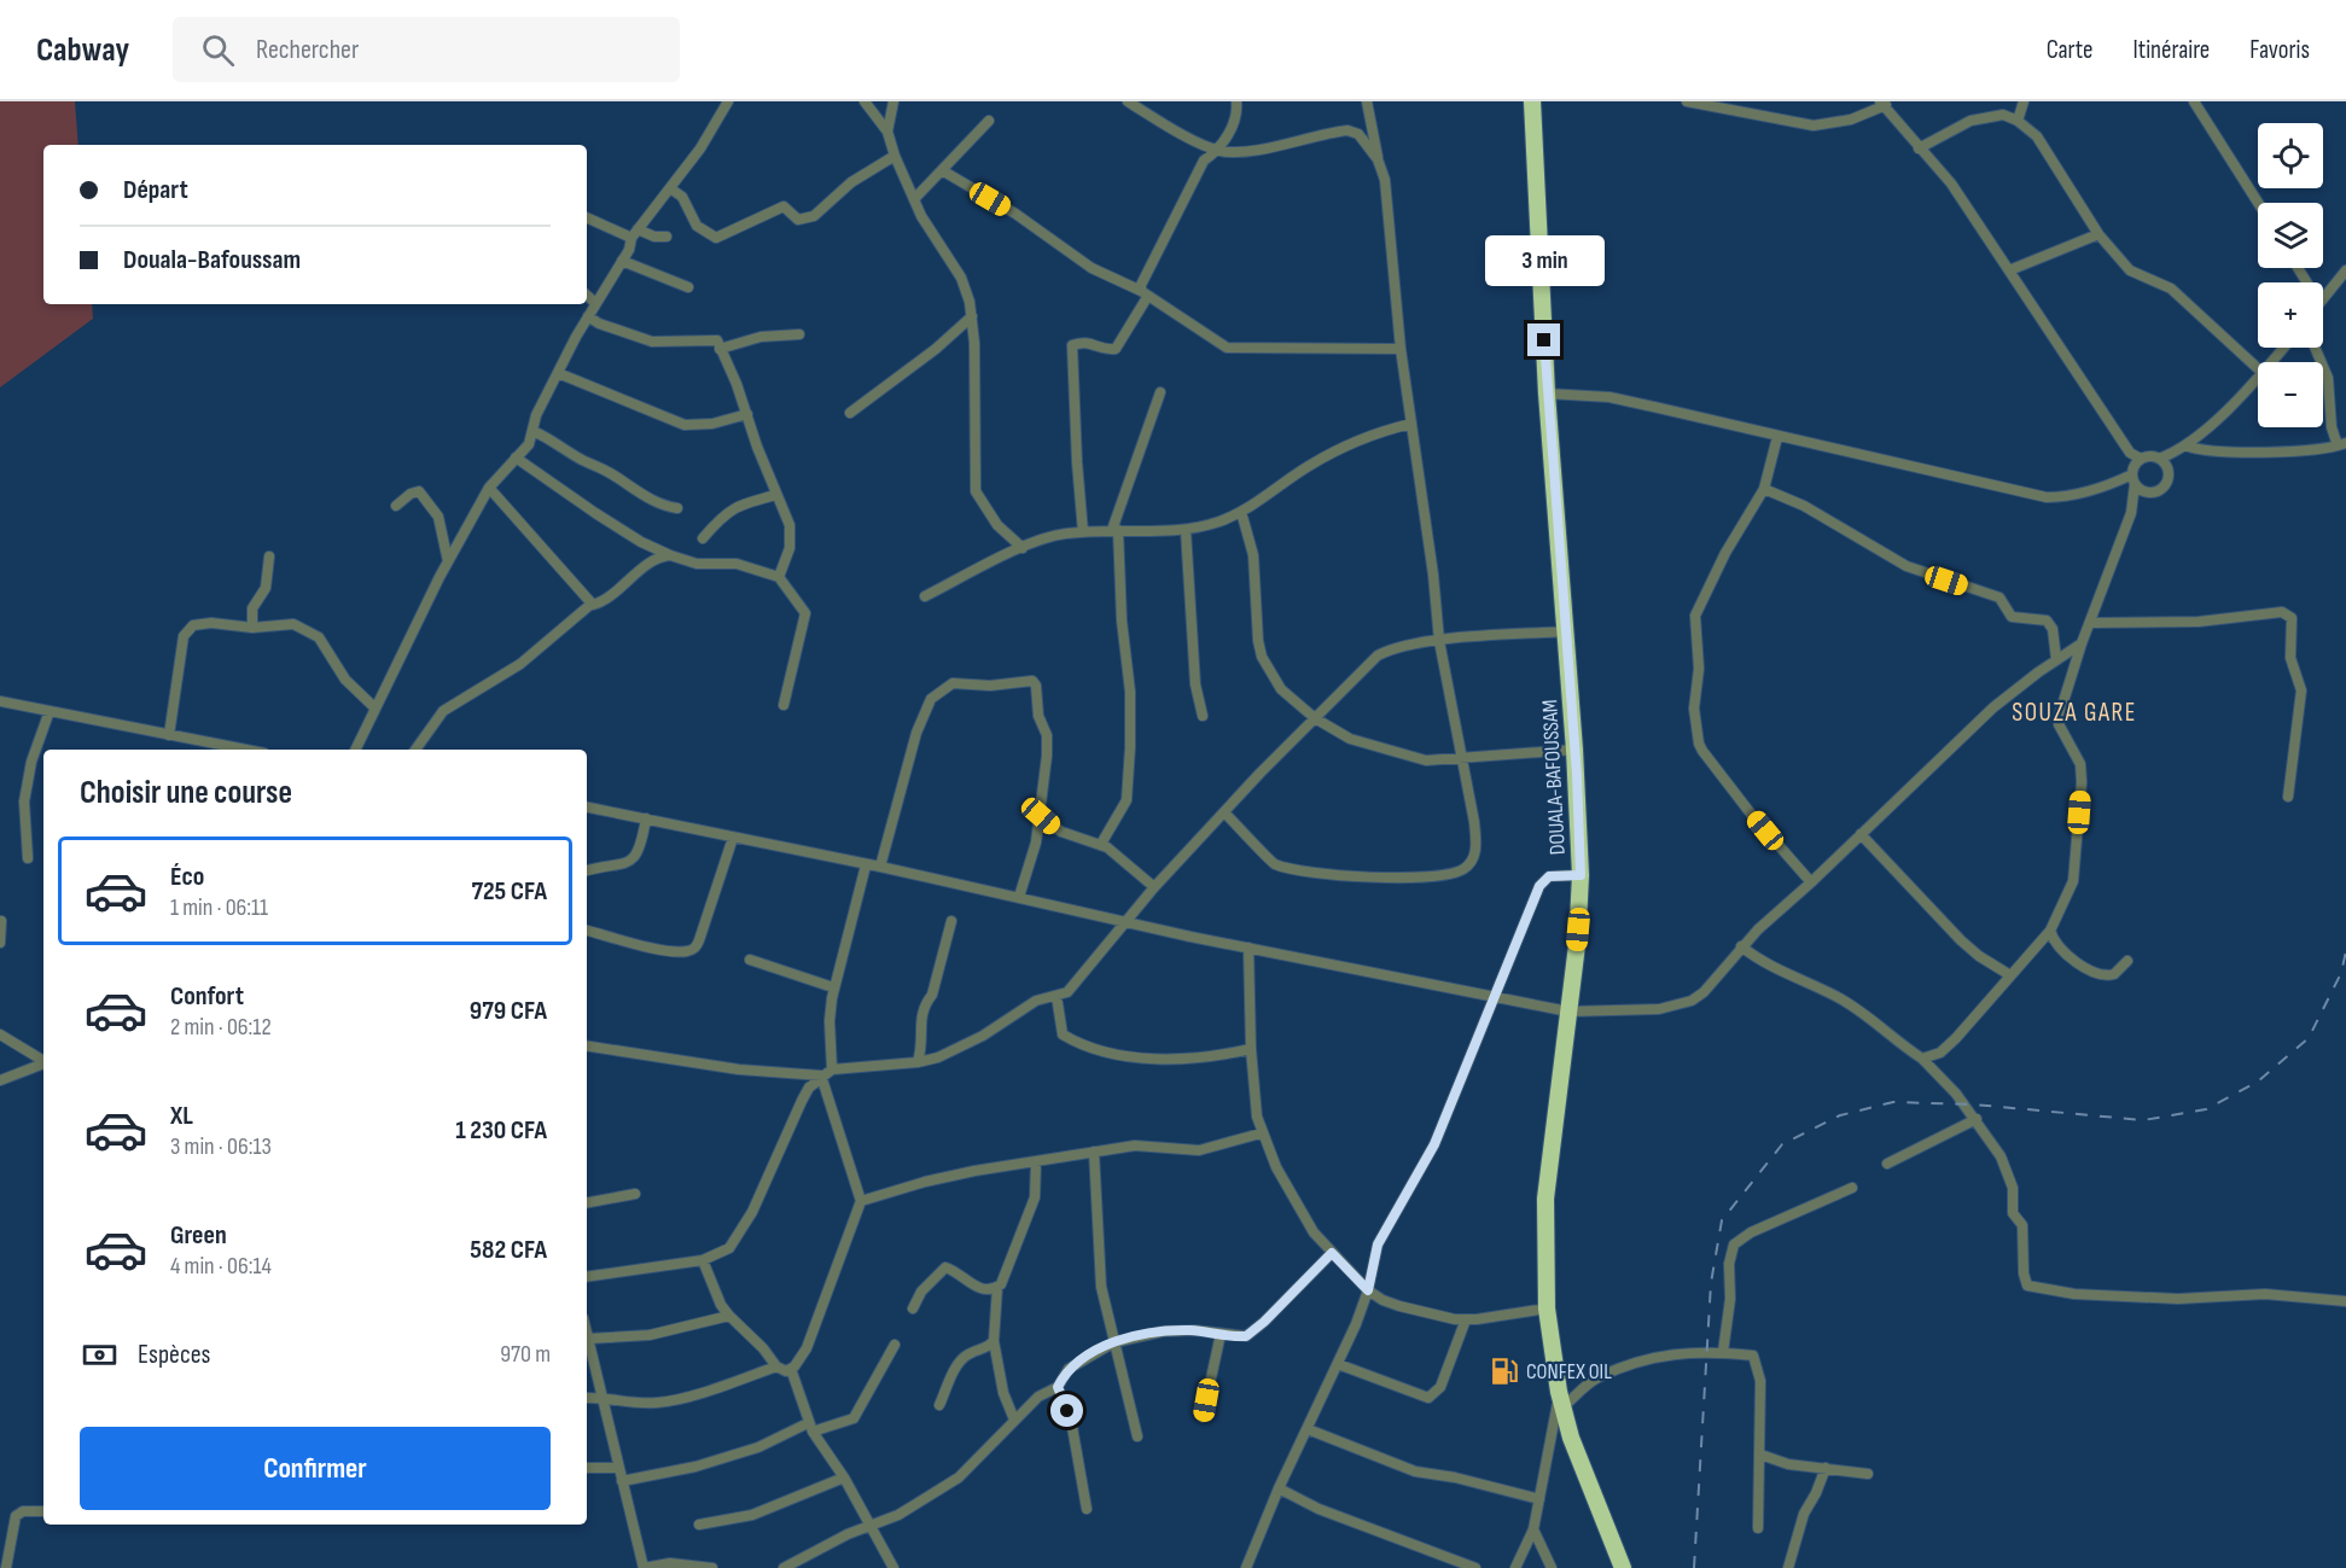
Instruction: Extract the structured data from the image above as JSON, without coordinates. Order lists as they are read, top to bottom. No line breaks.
{"streets":{"highway":["DOUALA-BAFOUSSAM"]},"districts":["SOUZA GARE"],"places":{"fuel station":["CONFEX OIL"]},"page":{"header":"Cabway","search":"Rechercher","nav":["Carte","Itinéraire","Favoris"],"map_buttons":["+","−"],"banner":["Départ","Douala-Bafoussam"],"bubble":"3 min","heading":"Choisir une course","list":[{"name":"Éco","note":"1 min · 06:11","value":"725 CFA"},{"name":"Confort","note":"2 min · 06:12","value":"979 CFA"},{"name":"XL","note":"3 min · 06:13","value":"1 230 CFA"},{"name":"Green","note":"4 min · 06:14","value":"582 CFA"}],"pay":["Espèces","970 m"],"buttons":"Confirmer"}}
